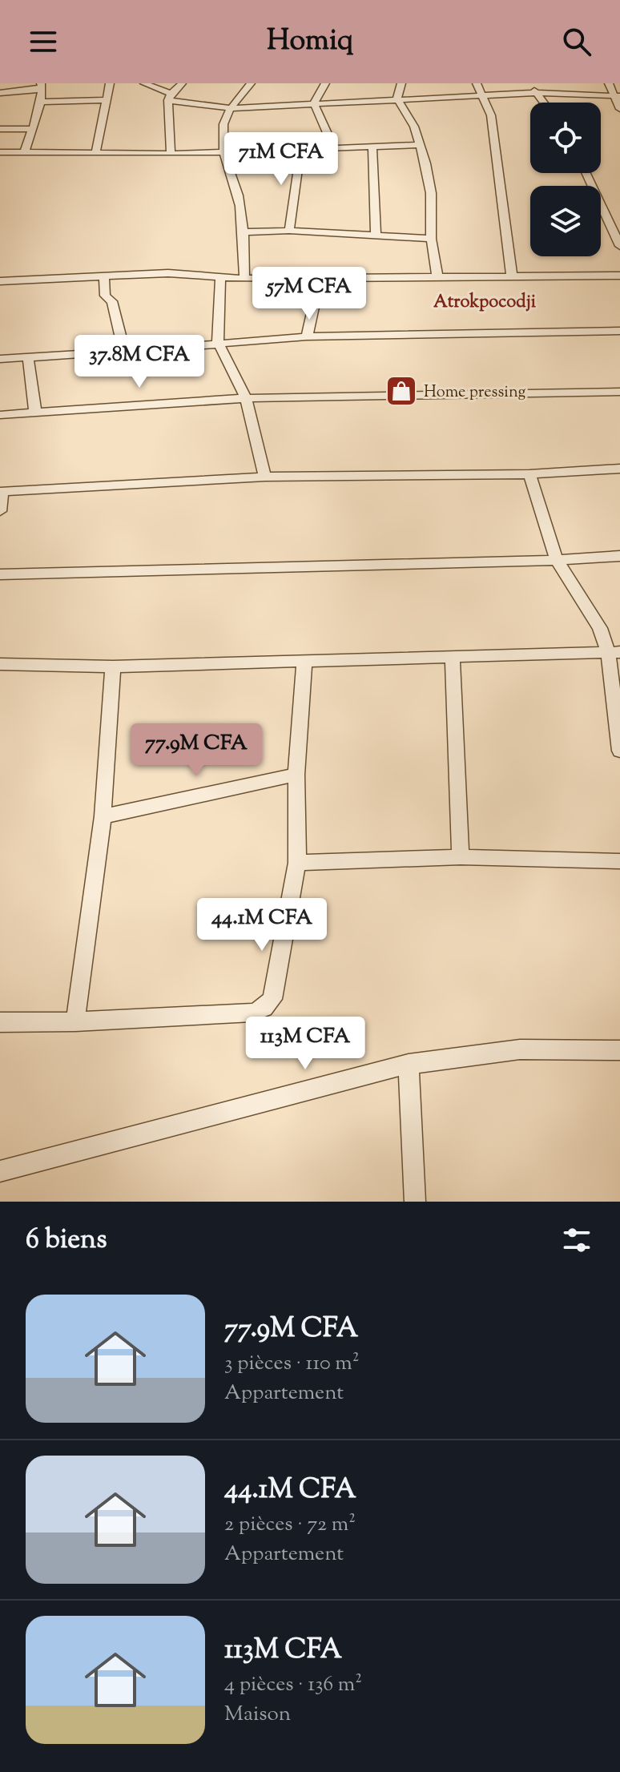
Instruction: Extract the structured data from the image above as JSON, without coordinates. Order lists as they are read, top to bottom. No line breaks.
{"districts":["Atrokpocodji"],"places":{"shop":["Home pressing"]},"page":{"header":"Homiq","price":["71M CFA","57M CFA","37.8M CFA","77.9M CFA","44.1M CFA","113M CFA"],"heading":"6 biens","list":[{"name":"77.9M CFA","note":"3 pièces · 110 m² · Appartement"},{"name":"44.1M CFA","note":"2 pièces · 72 m² · Appartement"},{"name":"113M CFA","note":"4 pièces · 136 m² · Maison"}]}}
